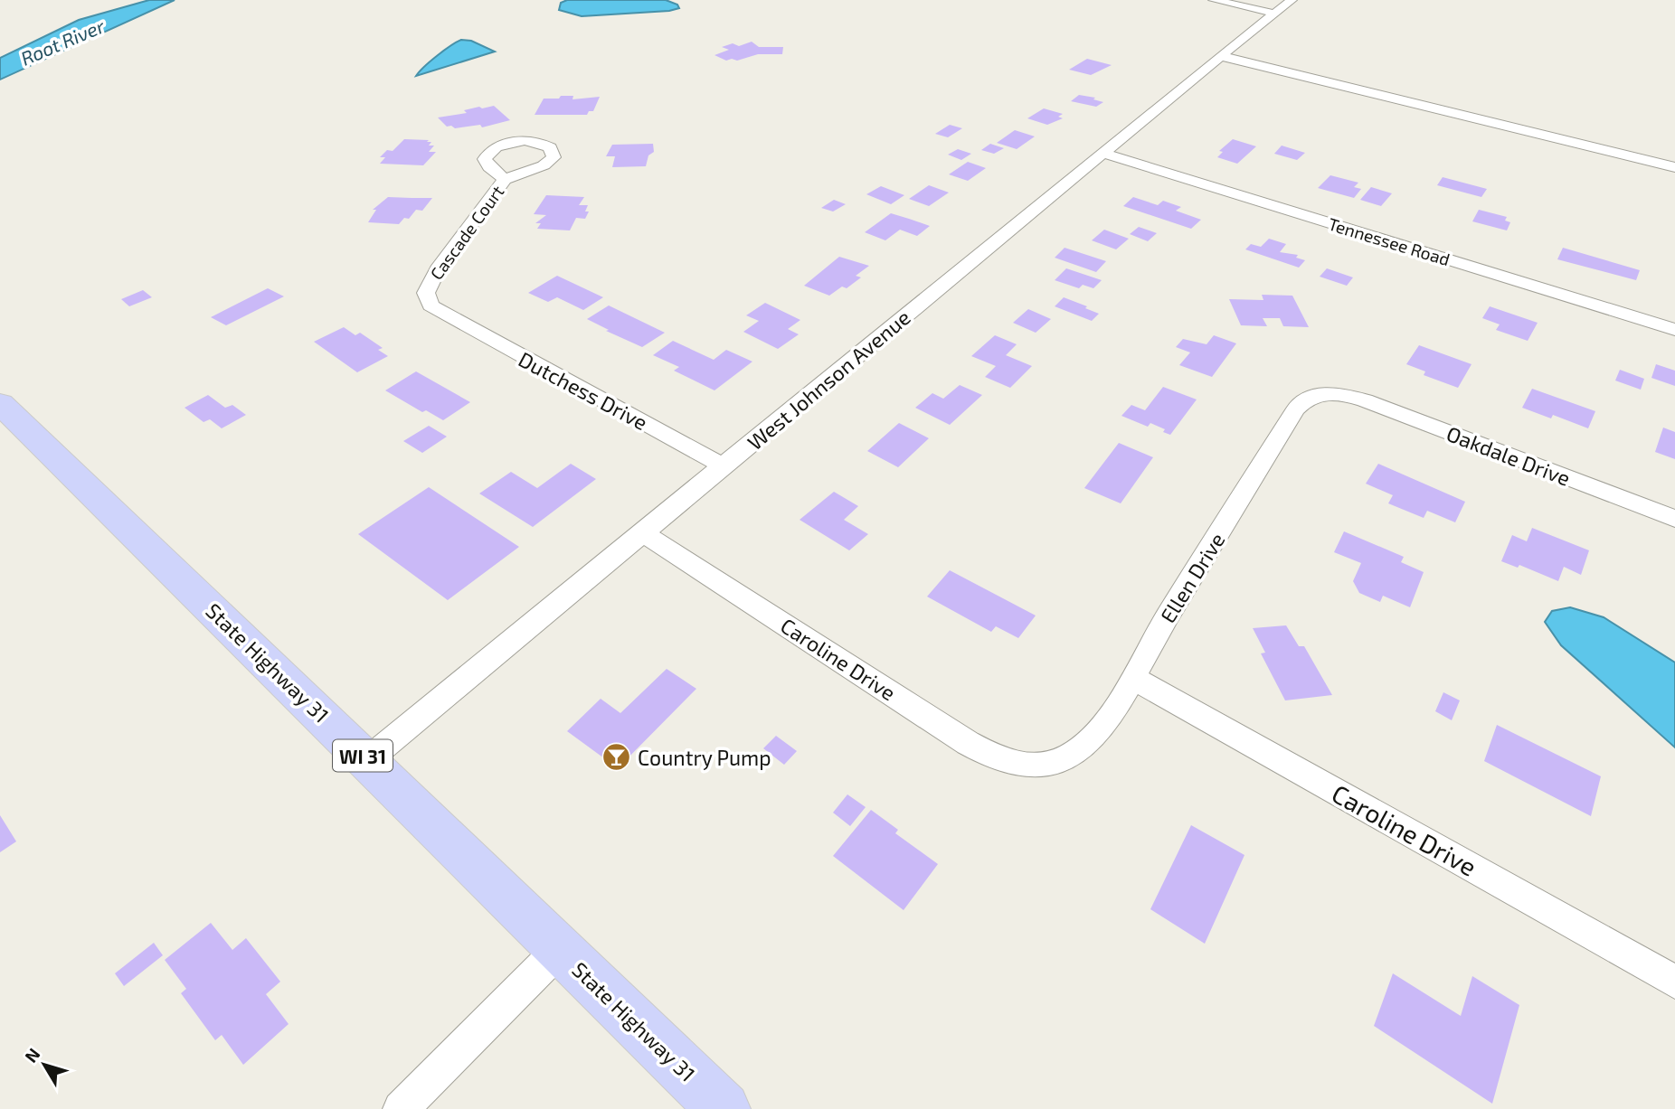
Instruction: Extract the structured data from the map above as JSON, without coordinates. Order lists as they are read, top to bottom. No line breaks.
{"streets":{"main road":["State Highway 31","WI 31"],"street":["Cascade Court","Tennessee Road","West Johnson Avenue","Dutchess Drive","Oakdale Drive","Ellen Drive","Caroline Drive"]},"crossings":[["Cascade Court","Dutchess Drive"],["Tennessee Road","West Johnson Avenue"],["West Johnson Avenue","Dutchess Drive"],["West Johnson Avenue","Caroline Drive"],["West Johnson Avenue","State Highway 31"],["Oakdale Drive","Ellen Drive"],["Ellen Drive","Caroline Drive"]],"water":["Root River"],"places":{"bar":["Country Pump"]},"north":"top left"}
